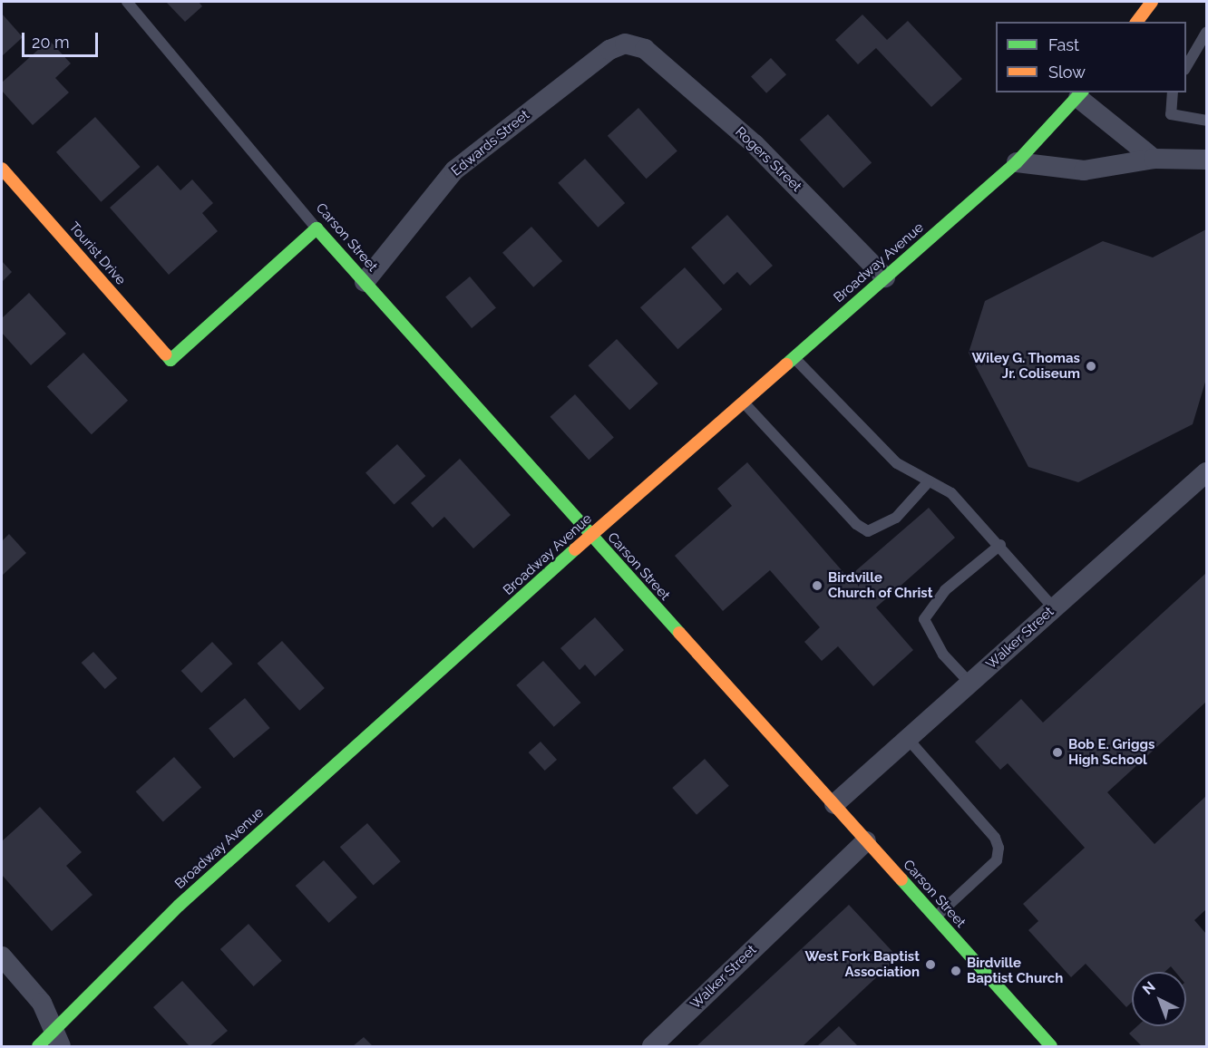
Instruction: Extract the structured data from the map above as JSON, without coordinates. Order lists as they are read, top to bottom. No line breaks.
{"streets":{"street":["Edwards Street","Rogers Street","Carson Street","Tourist Drive","Broadway Avenue","Walker Street"]},"crossings":[["Edwards Street","Rogers Street"],["Edwards Street","Carson Street"],["Rogers Street","Broadway Avenue"],["Carson Street","Tourist Drive"],["Carson Street","Broadway Avenue"],["Carson Street","Walker Street"]],"places":["Wiley G. Thomas Jr. Coliseum","Birdville Church of Christ","Bob E. Griggs High School","West Fork Baptist Association","Birdville Baptist Church"],"legend":["Fast","Slow"],"scale_bar":"20 m","north":"top left"}
